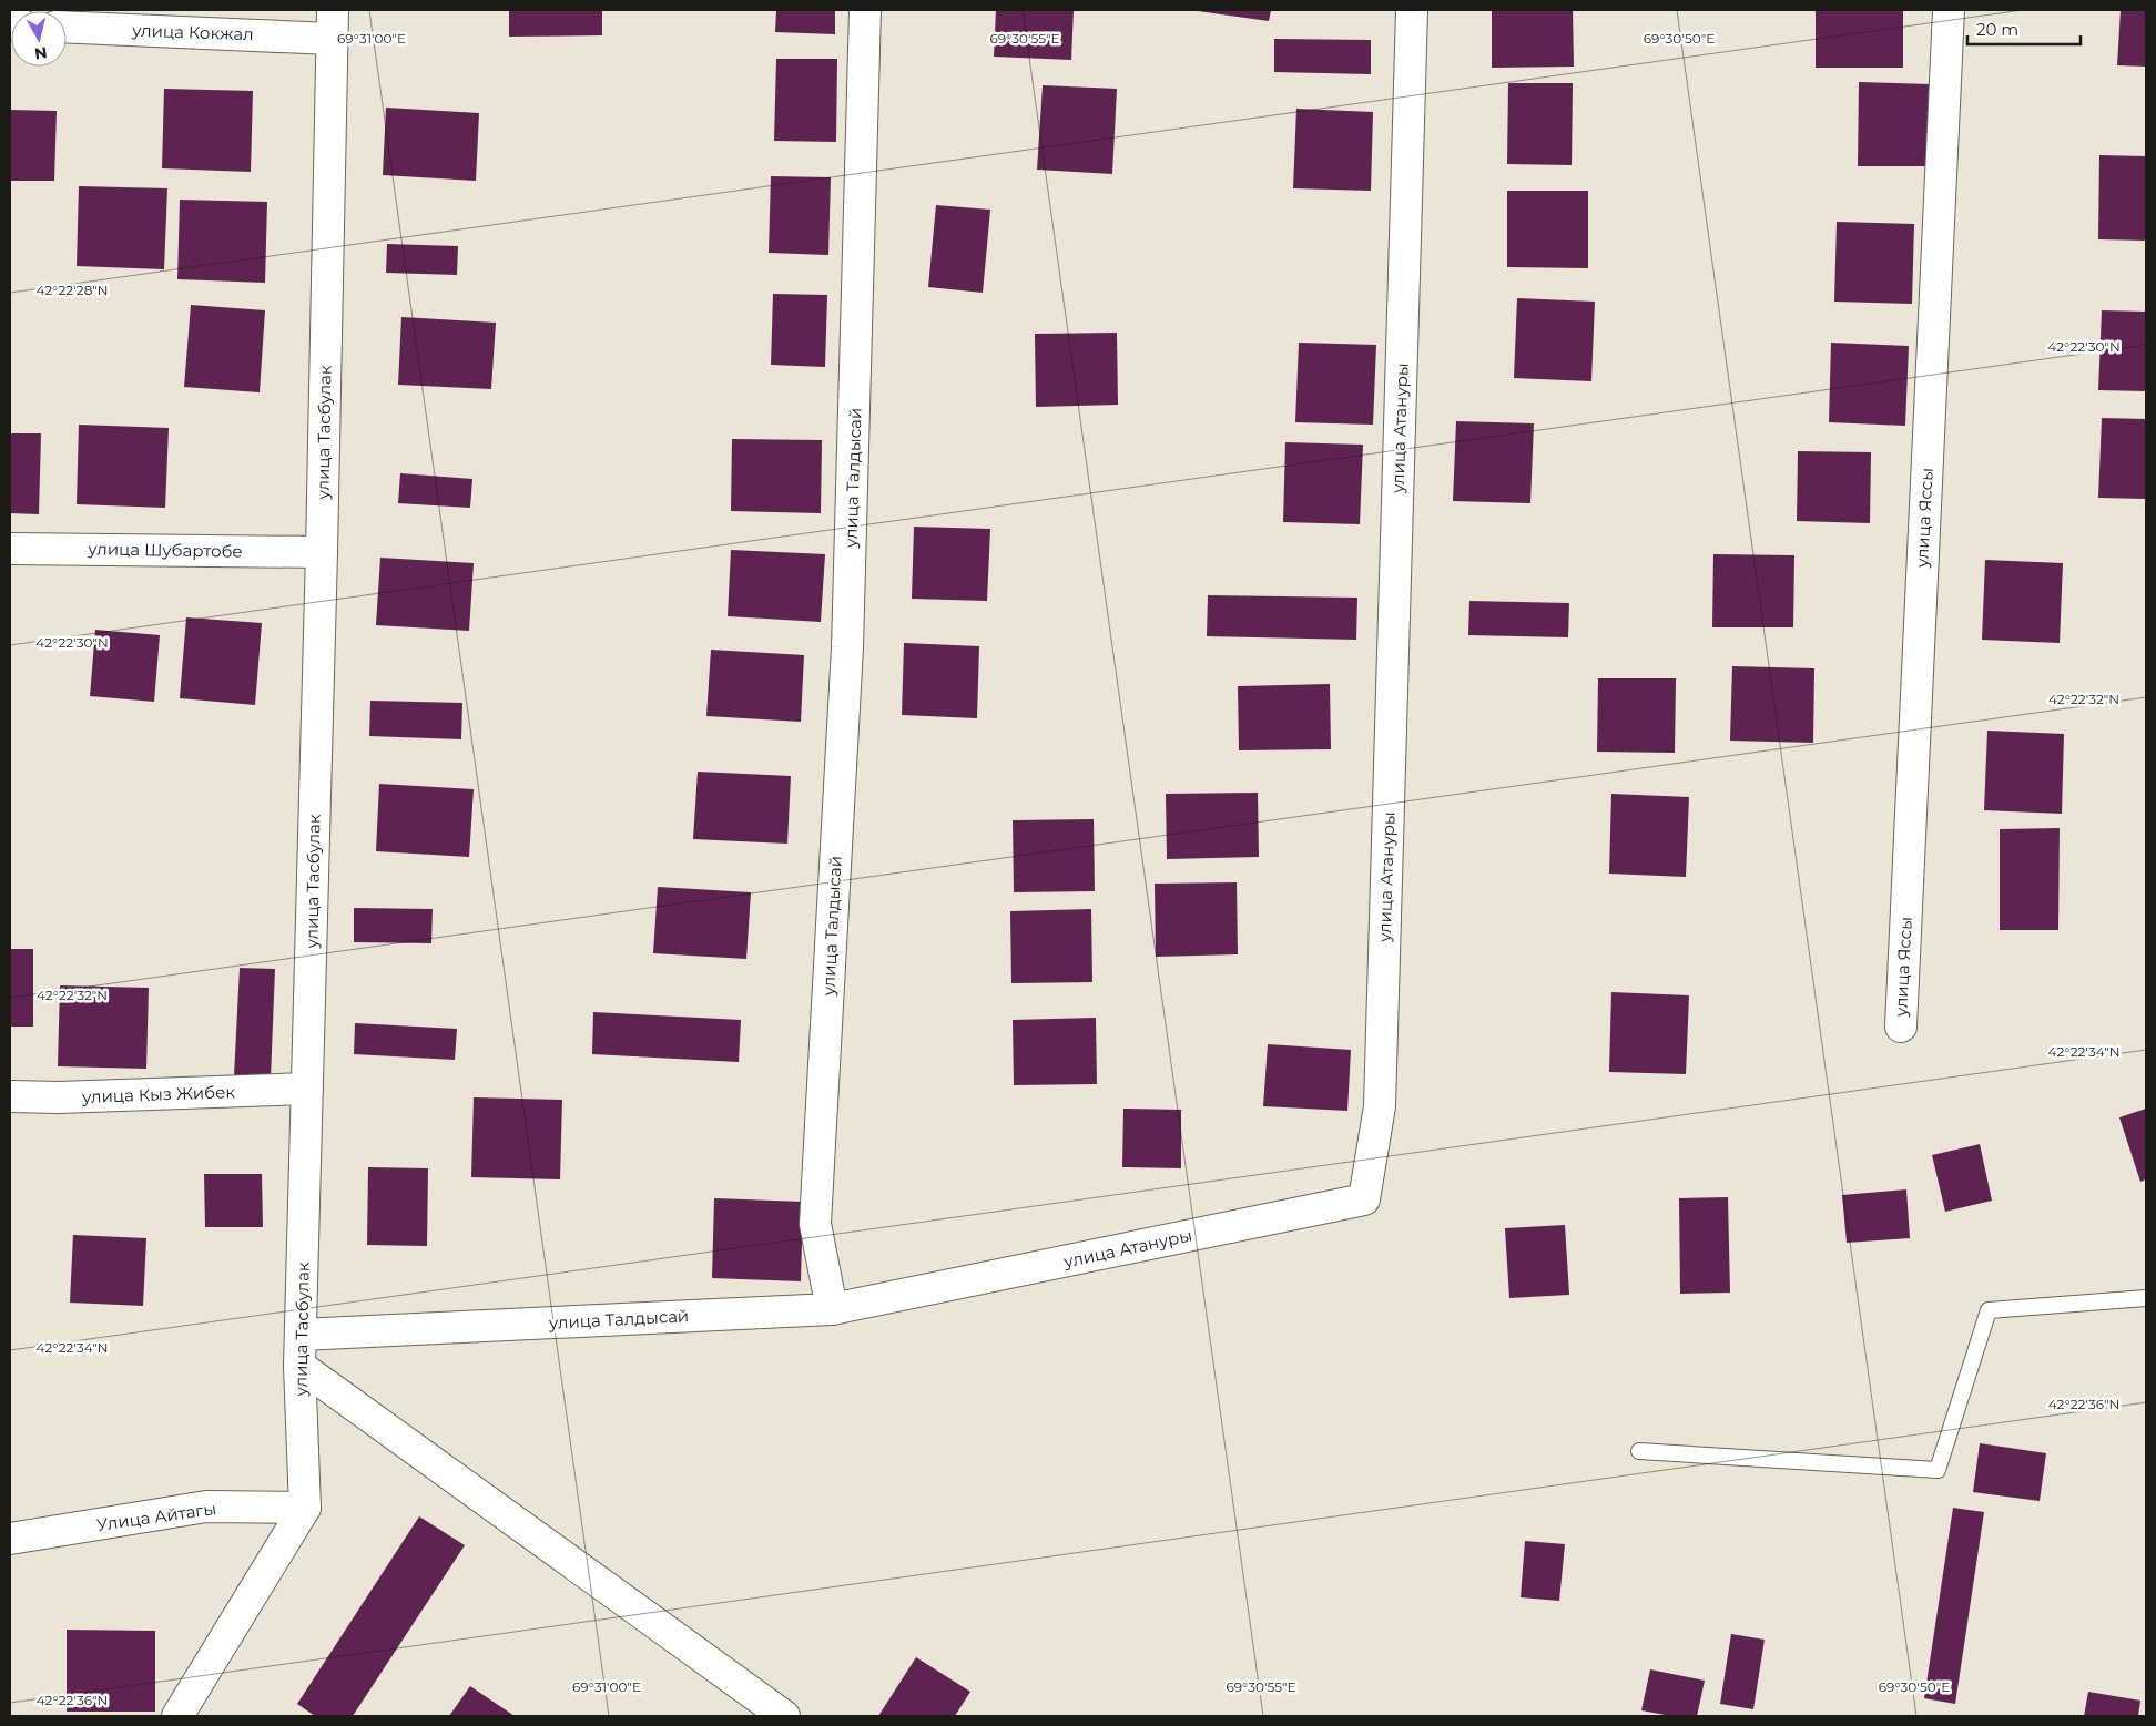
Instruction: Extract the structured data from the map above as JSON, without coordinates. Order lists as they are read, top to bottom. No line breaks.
{"streets":{"street":["улица Кокжал","улица Атануры","улица Тасбулак","улица Талдысай","улица Яссы","улица Шубартобе","улица Кыз Жибек","Улица Айтагы"]},"crossings":[["улица Кокжал","улица Тасбулак"],["улица Атануры","улица Талдысай"],["улица Тасбулак","улица Талдысай"],["улица Тасбулак","улица Шубартобе"],["улица Тасбулак","улица Кыз Жибек"],["улица Тасбулак","Улица Айтагы"]],"scale_bar":"20 m","north":"bottom","coordinates":["69°31'00\"E","69°30'55\"E","69°30'50\"E","42°22'28\"N","42°22'30\"N","42°22'32\"N","42°22'34\"N","42°22'36\"N"]}
